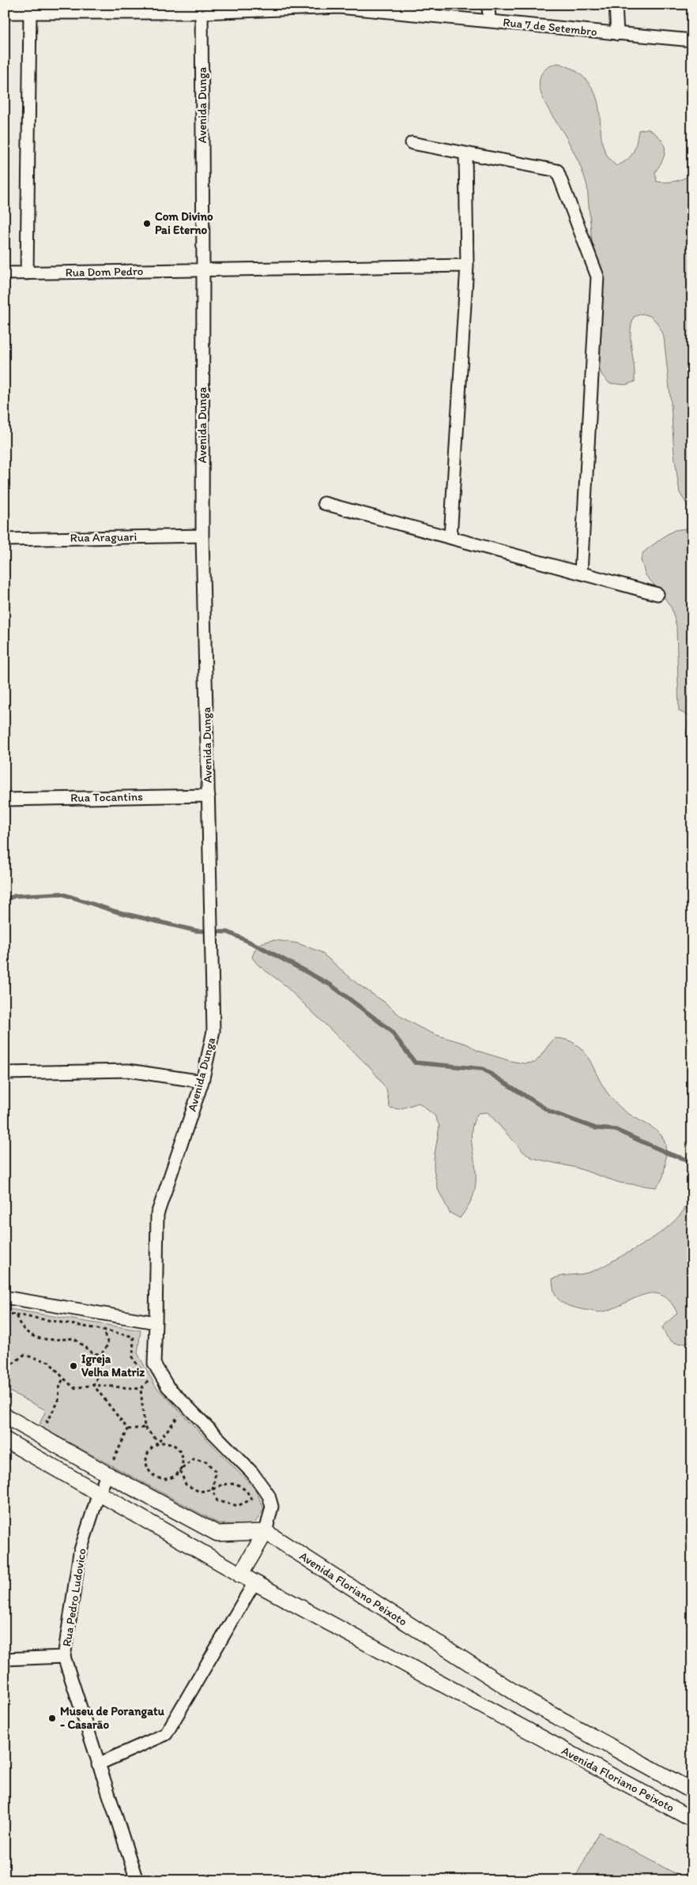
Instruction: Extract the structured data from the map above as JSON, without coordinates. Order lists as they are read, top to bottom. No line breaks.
{"streets":{"street":["Rua 7 de Setembro","Avenida Dunga","Rua Dom Pedro","Rua Araguari","Rua Tocantins","Avenida Floriano Peixoto","Rua Pedro Ludovico"]},"crossings":[["Rua 7 de Setembro","Avenida Dunga"],["Avenida Dunga","Rua Dom Pedro"],["Avenida Dunga","Rua Araguari"],["Avenida Dunga","Rua Tocantins"],["Avenida Dunga","Avenida Floriano Peixoto"],["Avenida Floriano Peixoto","Rua Pedro Ludovico"]],"places":["Com Divino Pai Eterno","Igreja Velha Matriz","Museu de Porangatu - Casarão"]}
